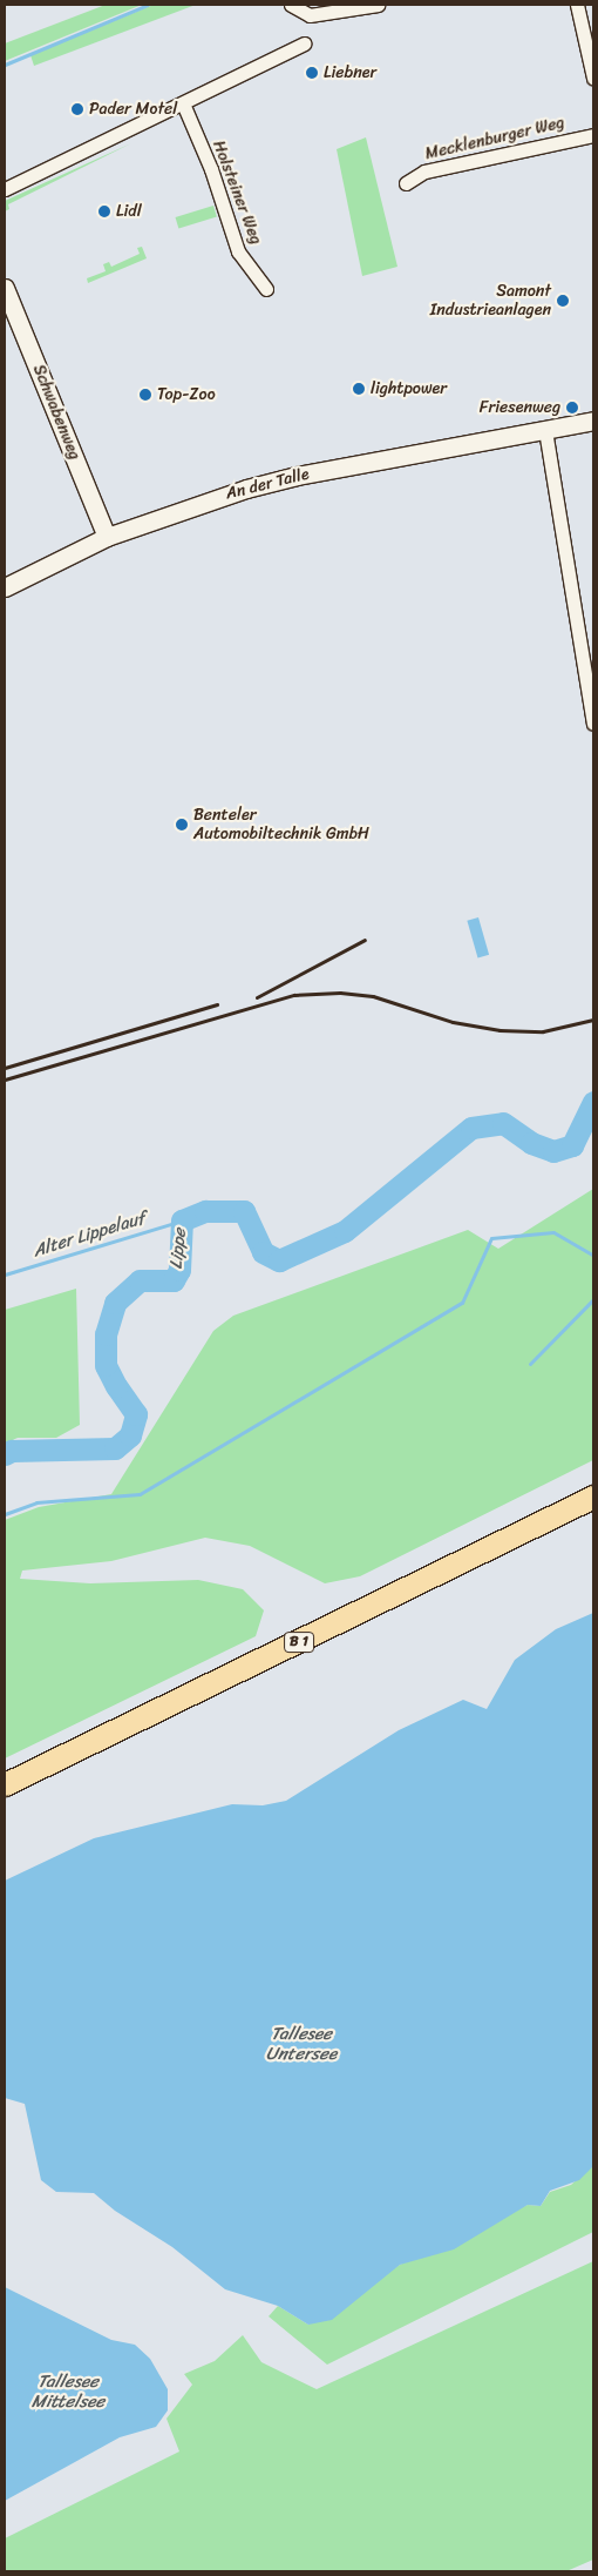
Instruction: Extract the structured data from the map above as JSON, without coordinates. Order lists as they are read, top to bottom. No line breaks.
{"streets":{"highway":["B 1"],"street":["Mecklenburger Weg","Holsteiner Weg","Schwabenweg","An der Talle"]},"crossings":[["Schwabenweg","An der Talle"]],"water":["Alter Lippelauf","Lippe","Tallesee Untersee","Tallesee Mittelsee"],"places":["Liebner","Pader Motel","Lidl","Samont Industrieanlagen","lightpower","Top-Zoo","Friesenweg","Benteler Automobiltechnik GmbH"]}
